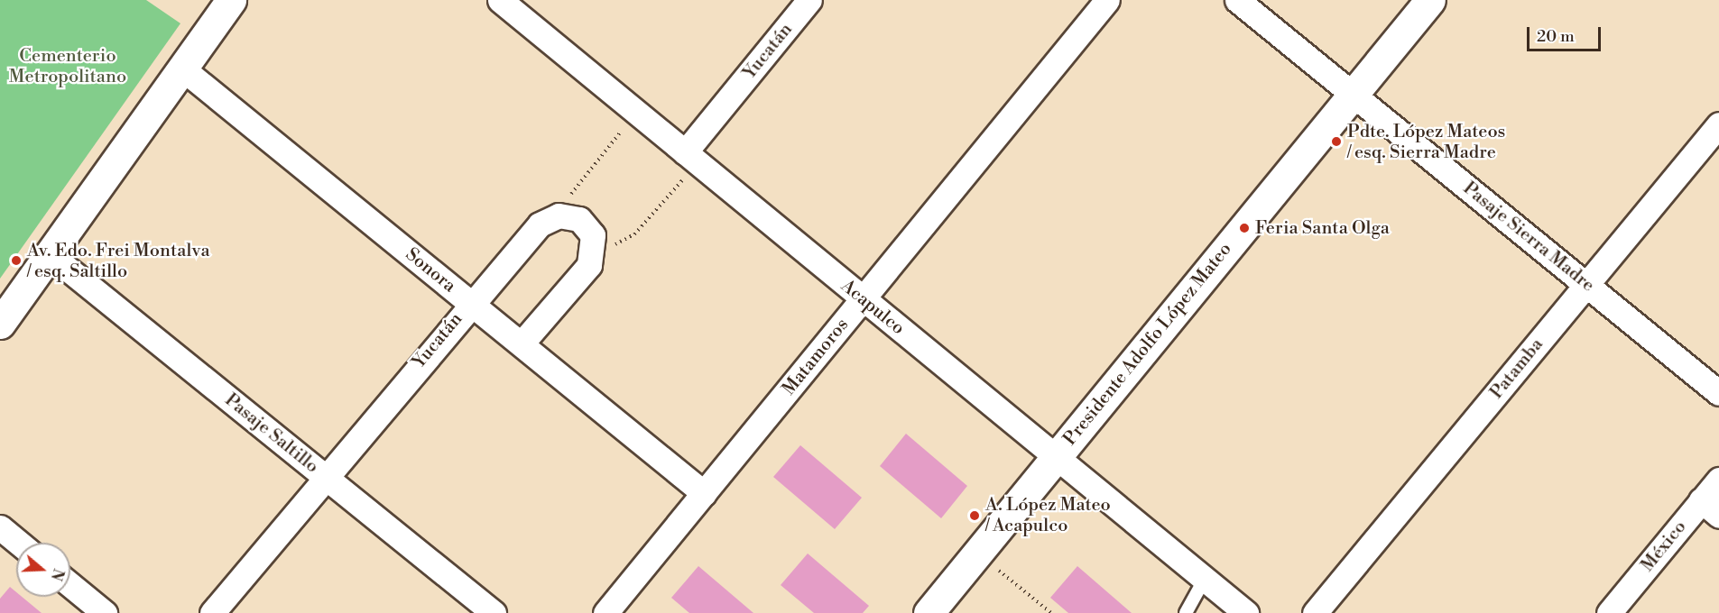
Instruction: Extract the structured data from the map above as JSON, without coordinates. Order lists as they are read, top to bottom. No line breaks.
{"streets":{"street":["Yucatán","Pasaje Sierra Madre","Sonora","Acapulco","Presidente Adolfo López Mateo","Matamoros","Patamba","Pasaje Saltillo","México"]},"crossings":[["Yucatán","Sonora"],["Yucatán","Acapulco"],["Yucatán","Pasaje Saltillo"],["Pasaje Sierra Madre","Presidente Adolfo López Mateo"],["Pasaje Sierra Madre","Patamba"],["Sonora","Matamoros"],["Acapulco","Presidente Adolfo López Mateo"],["Acapulco","Matamoros"]],"parks":["Cementerio Metropolitano"],"places":["Pdte. López Mateos / esq. Sierra Madre","Feria Santa Olga","Av. Edo. Frei Montalva / esq. Saltillo","A. López Mateo / Acapulco"],"scale_bar":"20 m","north":"right"}
